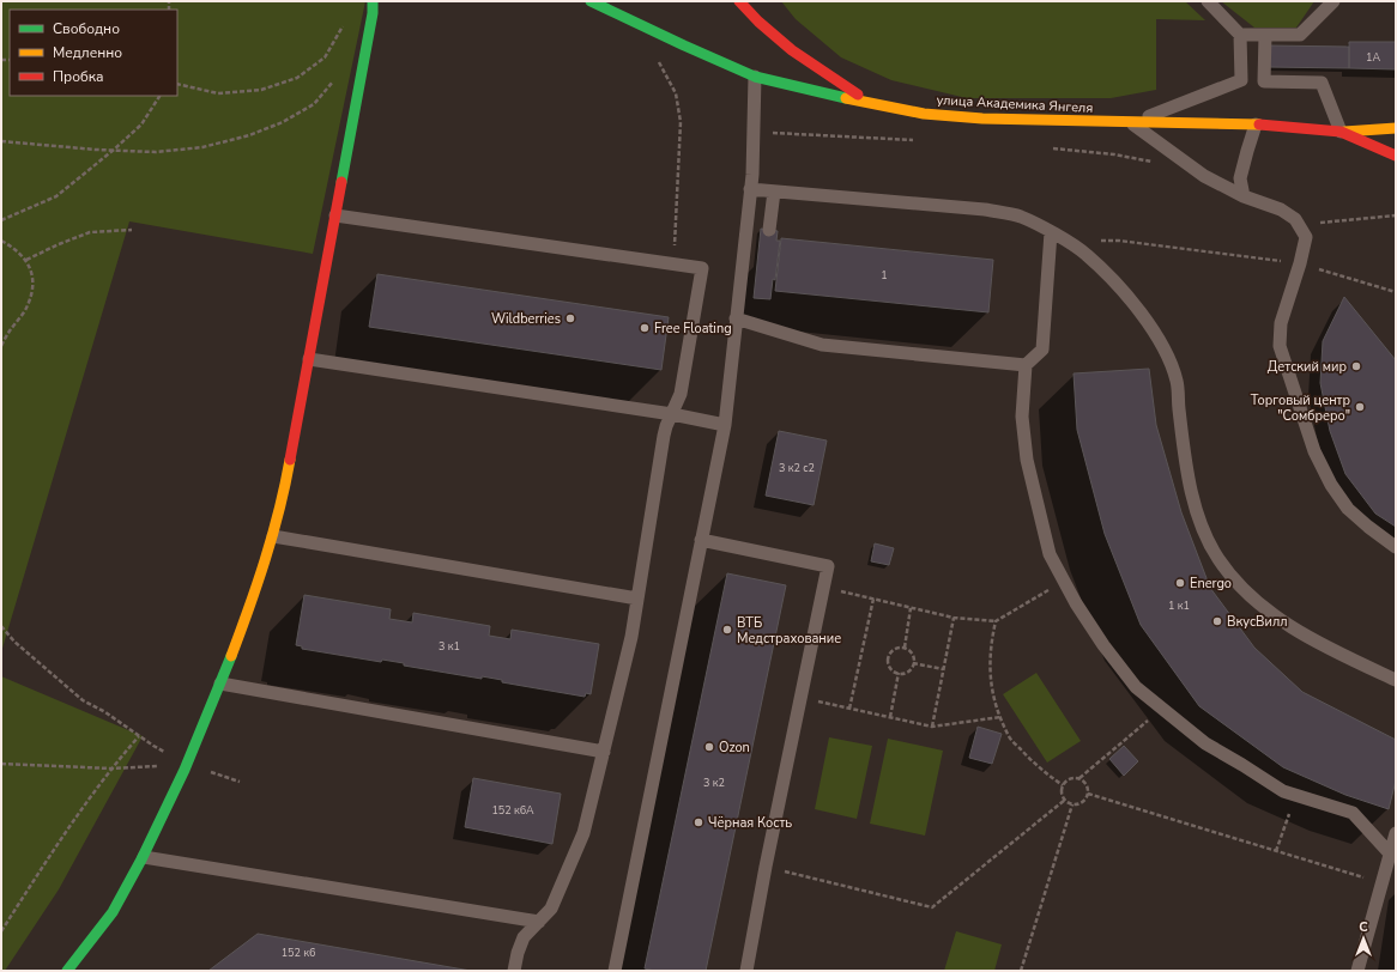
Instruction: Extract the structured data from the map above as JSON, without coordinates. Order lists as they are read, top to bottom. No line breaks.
{"streets":{"main road":["улица Академика Янгеля"]},"places":["Wildberries","Free Floating","Детский мир","Торговый центр \"Сомбреро\"","Energo","ВкусВилл","ВТБ Медстрахование","Ozon","Чёрная Кость"],"house_numbers":["1А","1","3 к2 с2","1 к1","3 к1","3 к2","152 к6А","152 к6"],"legend":["Свободно","Медленно","Пробка"],"north":"top"}
